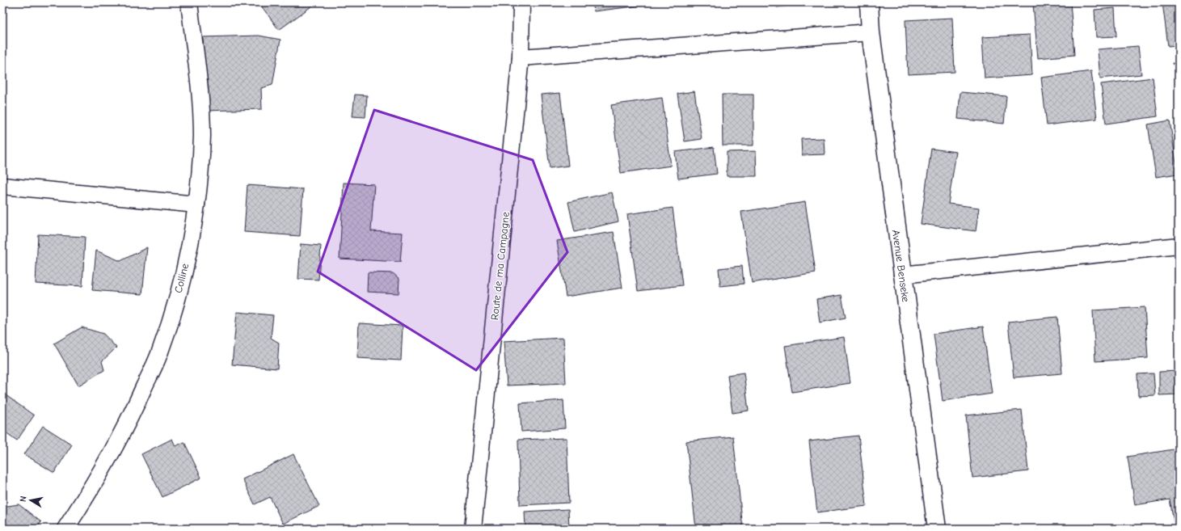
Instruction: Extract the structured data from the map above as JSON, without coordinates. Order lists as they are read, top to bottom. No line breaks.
{"streets":{"street":["Route de ma Campagne","Avenue Benseke","Colline"]},"north":"left"}
